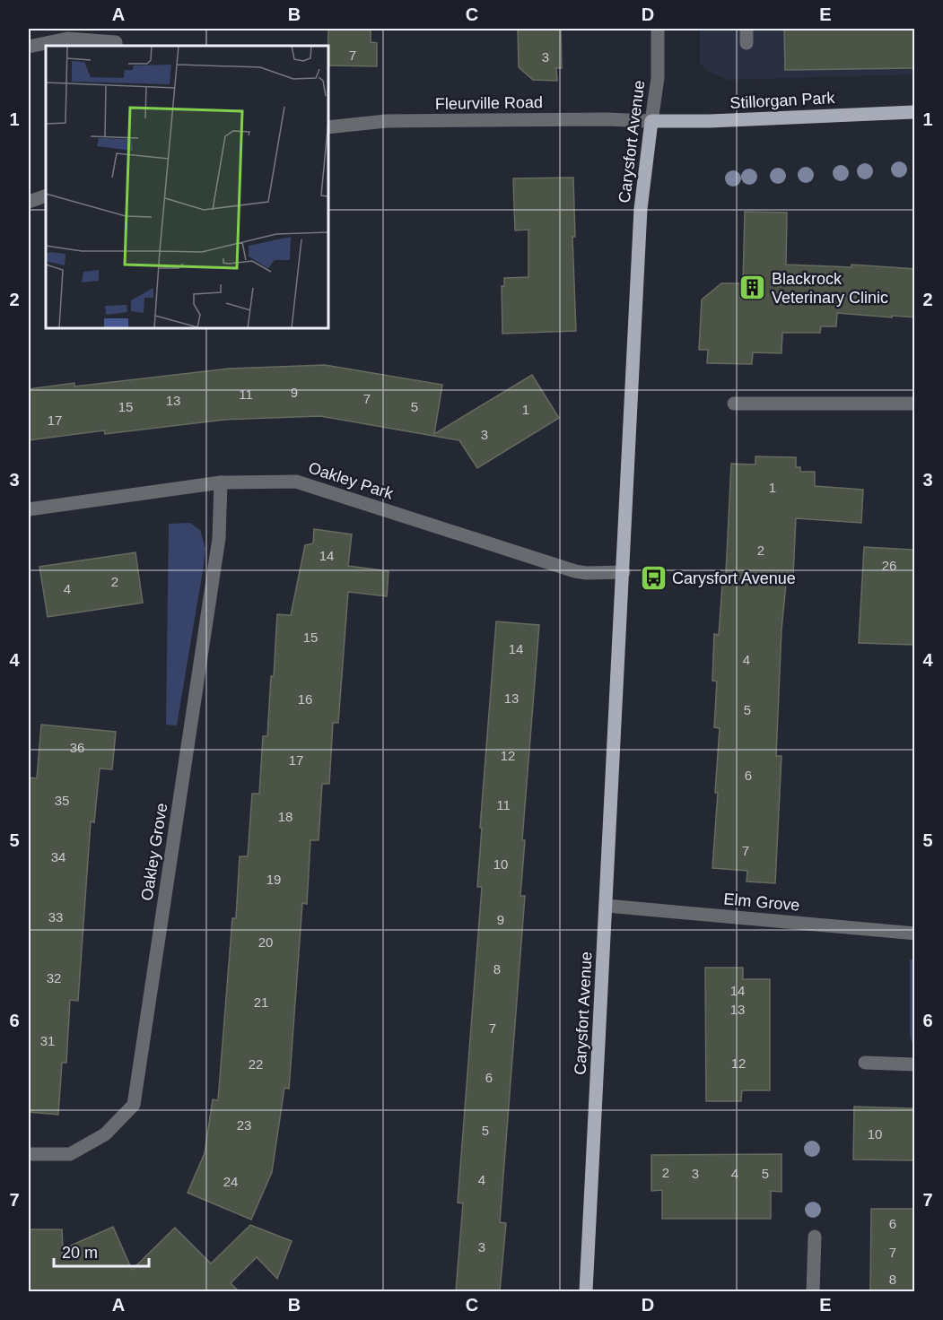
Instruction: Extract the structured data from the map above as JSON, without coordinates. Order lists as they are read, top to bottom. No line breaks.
{"streets":{"main road":["Stillorgan Park","Carysfort Avenue"],"street":["Fleurville Road","Oakley Park","Oakley Grove","Elm Grove"]},"crossings":[["Stillorgan Park","Fleurville Road"],["Stillorgan Park","Carysfort Avenue"],["Fleurville Road","Carysfort Avenue"],["Carysfort Avenue","Oakley Park"],["Carysfort Avenue","Elm Grove"],["Oakley Park","Oakley Grove"]],"places":{"building":["Blackrock Veterinary Clinic"],"bus stop":["Carysfort Avenue"]},"house_numbers":["7","3","9","11","7","13","15","5","1","17","3","1","2","14","26","2","4","15","14","4","13","16","5","36","12","17","6","35","11","18","7","34","10","19","33","9","20","8","32","14","21","13","7","31","12","22","6","23","5","10","2","3","4","5","4","24","6","3","7","8"],"scale_bar":"20 m","grid":{"columns":["A","B","C","D","E"],"rows":["1","2","3","4","5","6","7"]}}
